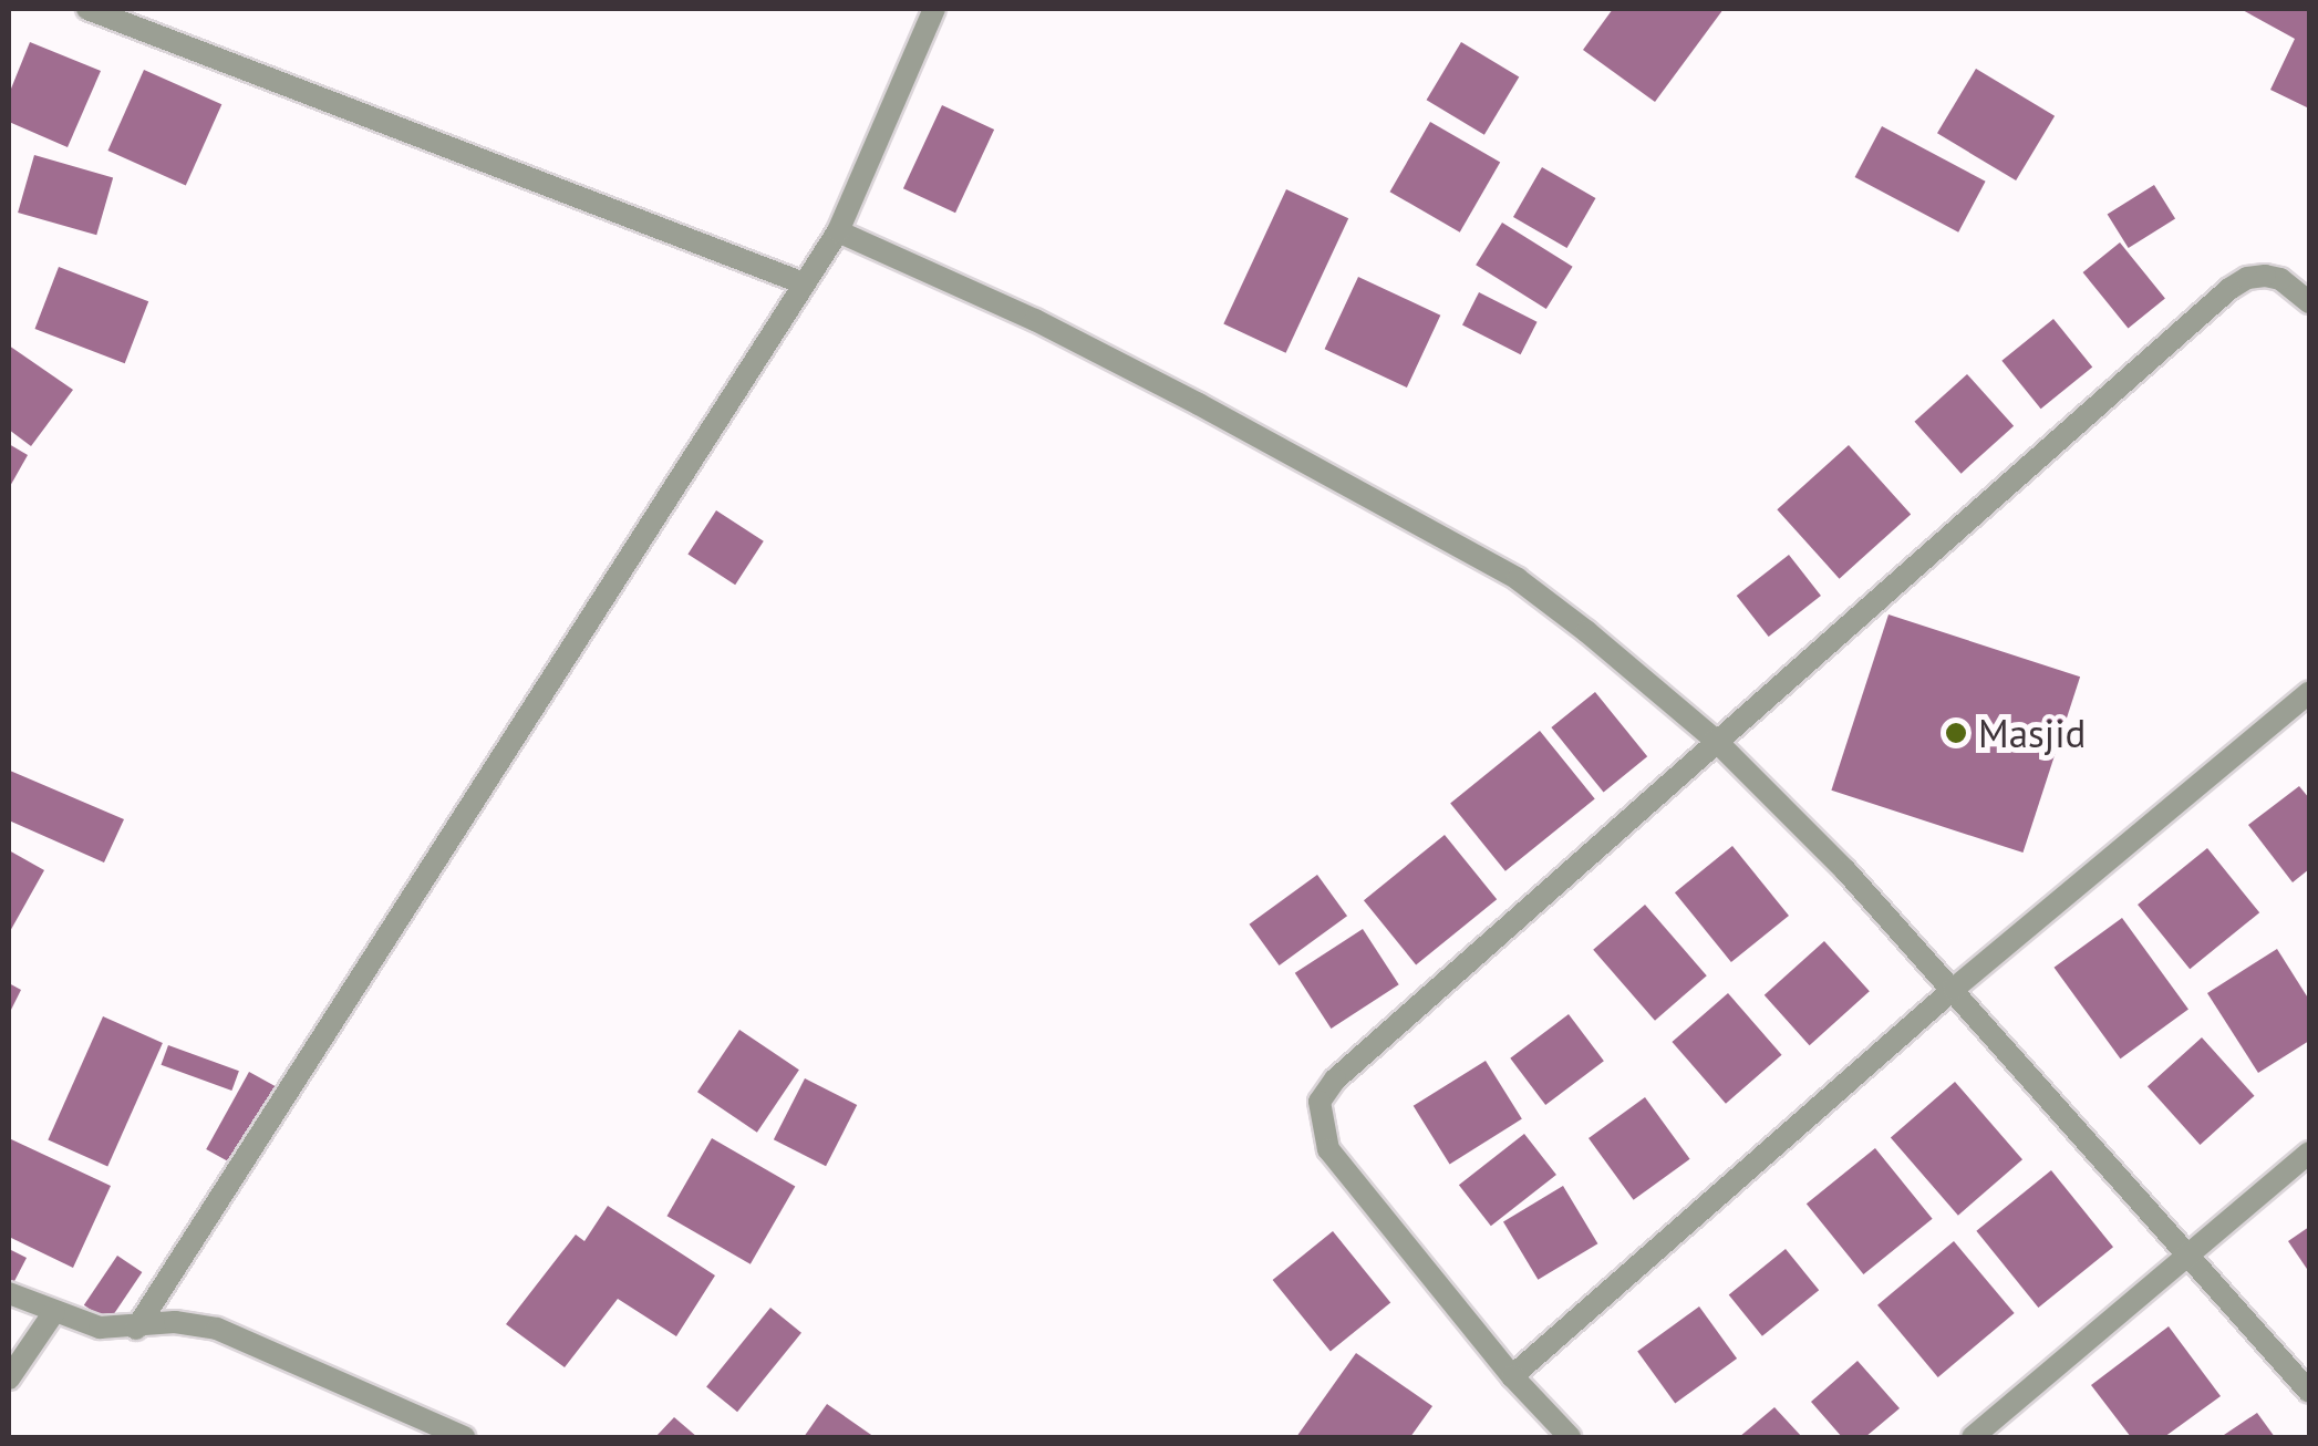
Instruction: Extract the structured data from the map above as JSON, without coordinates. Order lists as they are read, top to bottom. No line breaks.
{"places":["Masjid"]}
